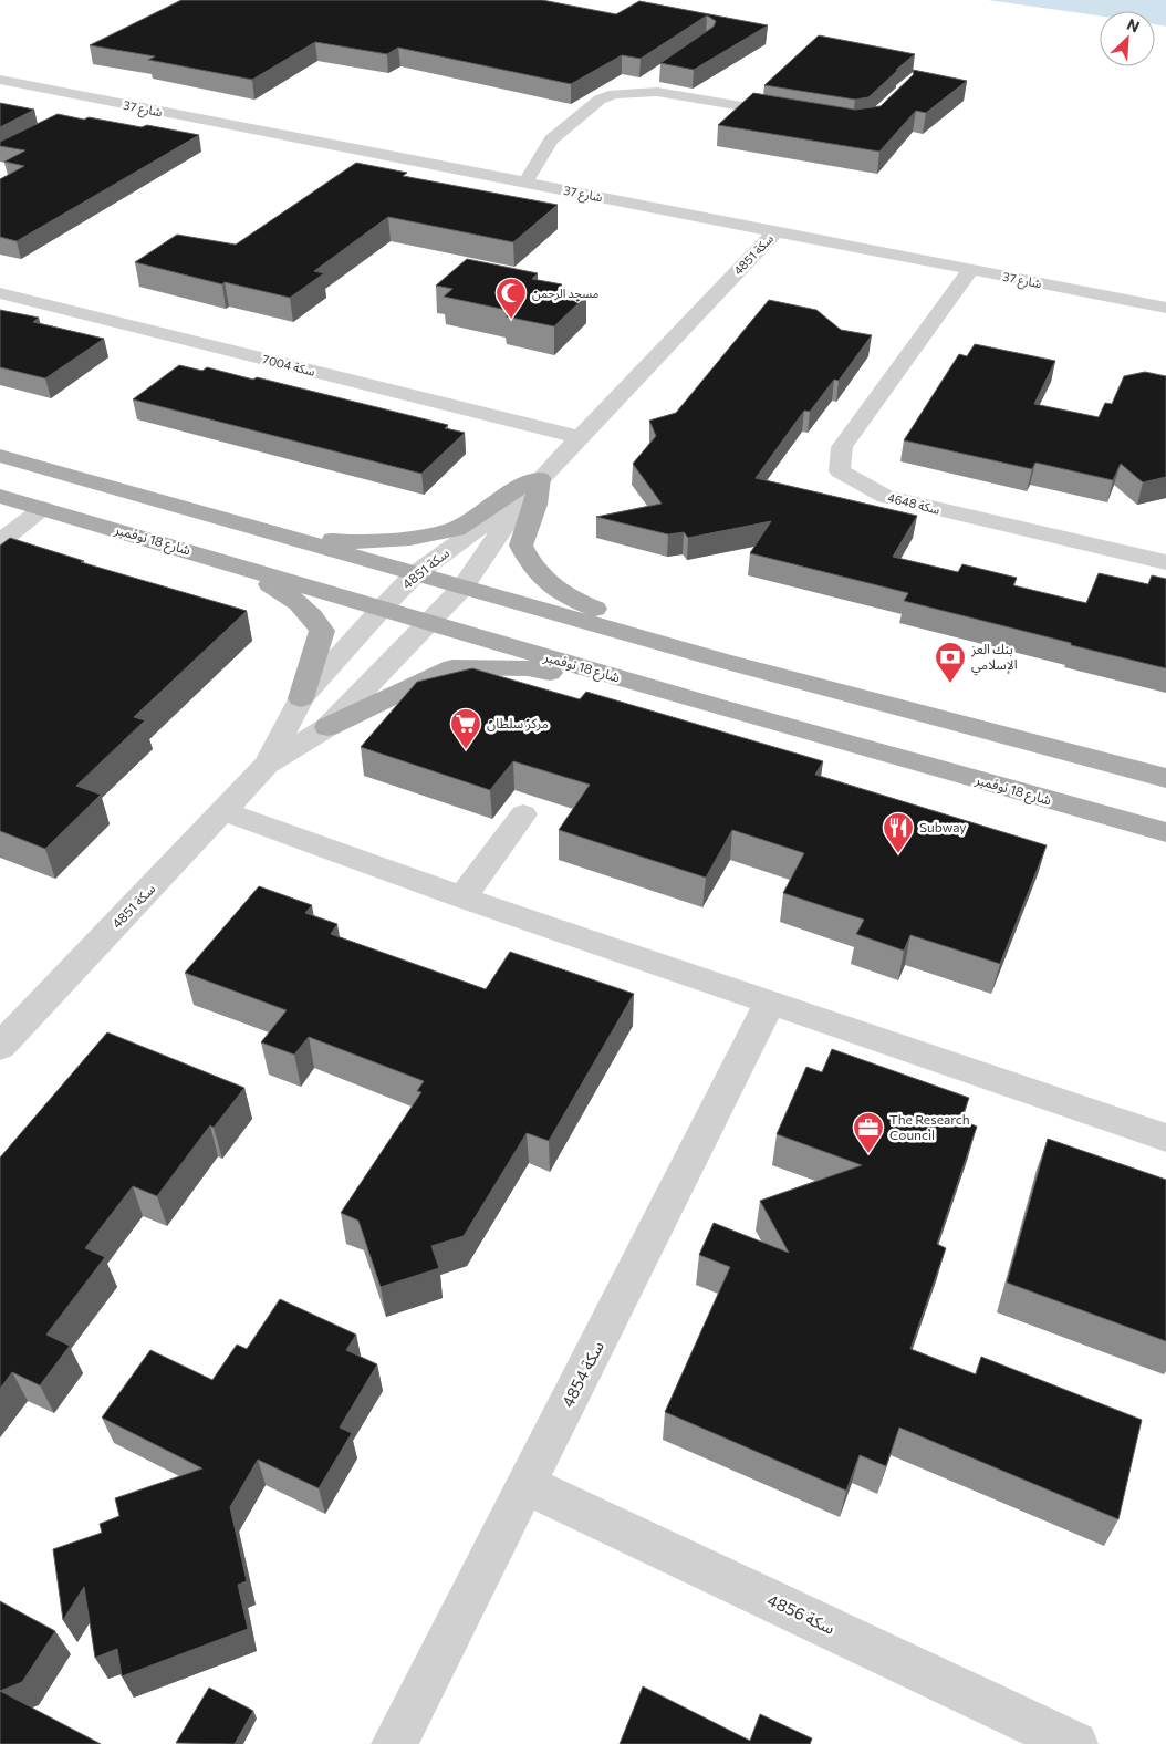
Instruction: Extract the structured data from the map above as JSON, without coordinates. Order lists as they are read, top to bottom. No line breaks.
{"streets":{"main road":["شارع 18 نوفمبر"],"street":["شارع 37","سكة 4851","سكة 7004","سكة 4648","سكة 4854","سكة 4856"]},"crossings":[["شارع 37","سكة 4851"],["شارع 37","سكة 4648"],["سكة 4851","سكة 7004"],["سكة 4851","شارع 18 نوفمبر"],["سكة 4854","سكة 4856"]],"places":{"mosque":["مسجد الرحمن"],"bank":["بنك العز الإسلامي"],"supermarket":["مركز سلطان"],"restaurant":["Subway"],"office":["The Research Council"]},"north":"top right"}
